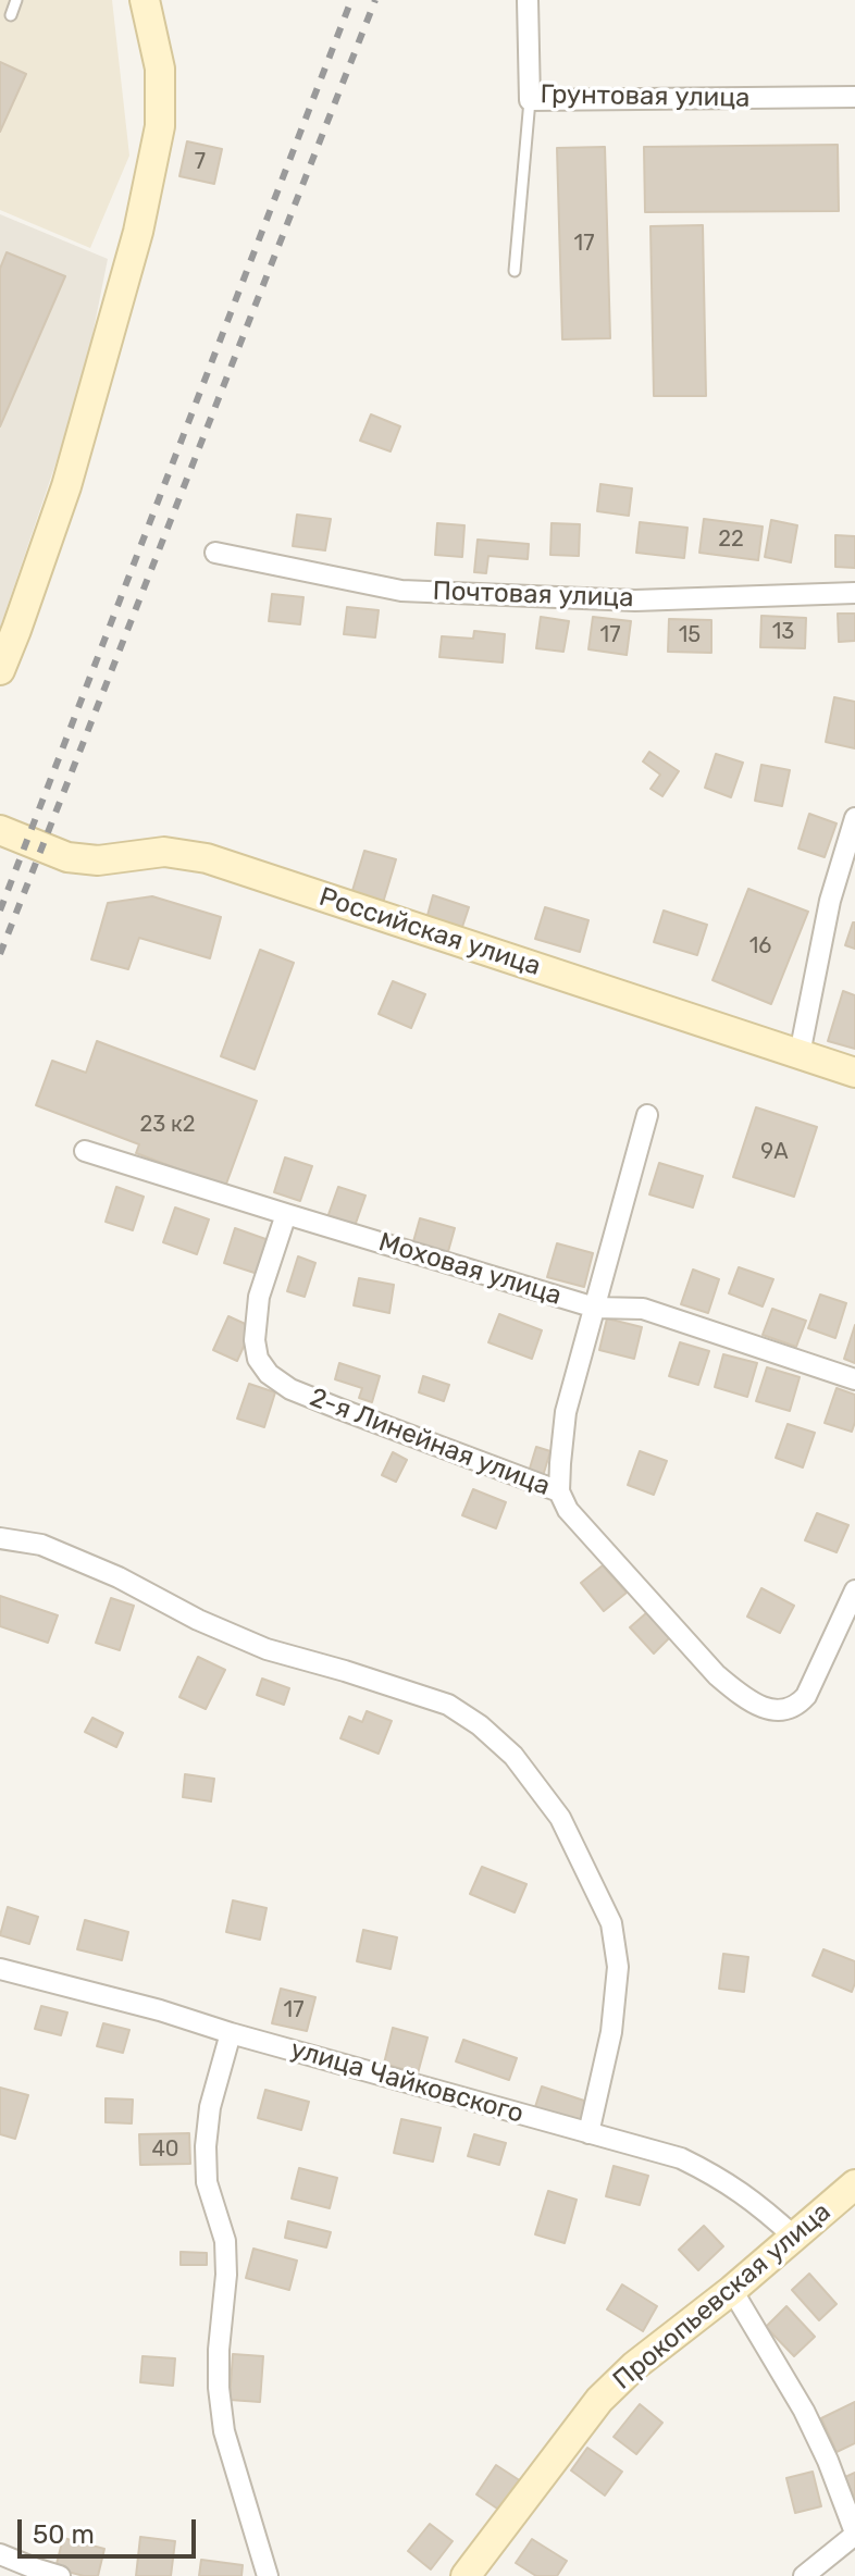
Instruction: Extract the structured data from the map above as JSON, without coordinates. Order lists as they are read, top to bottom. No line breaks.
{"streets":{"main road":["Российская улица","Прокопьевская улица"],"street":["Грунтовая улица","Почтовая улица","Моховая улица","2-я Линейная улица","улица Чайковского"]},"crossings":[["Моховая улица","2-я Линейная улица"],["улица Чайковского","Прокопьевская улица"]],"house_numbers":["7","17","22","13","17","15","16","23 к2","9А","17","40"],"scale_bar":"50 m"}
